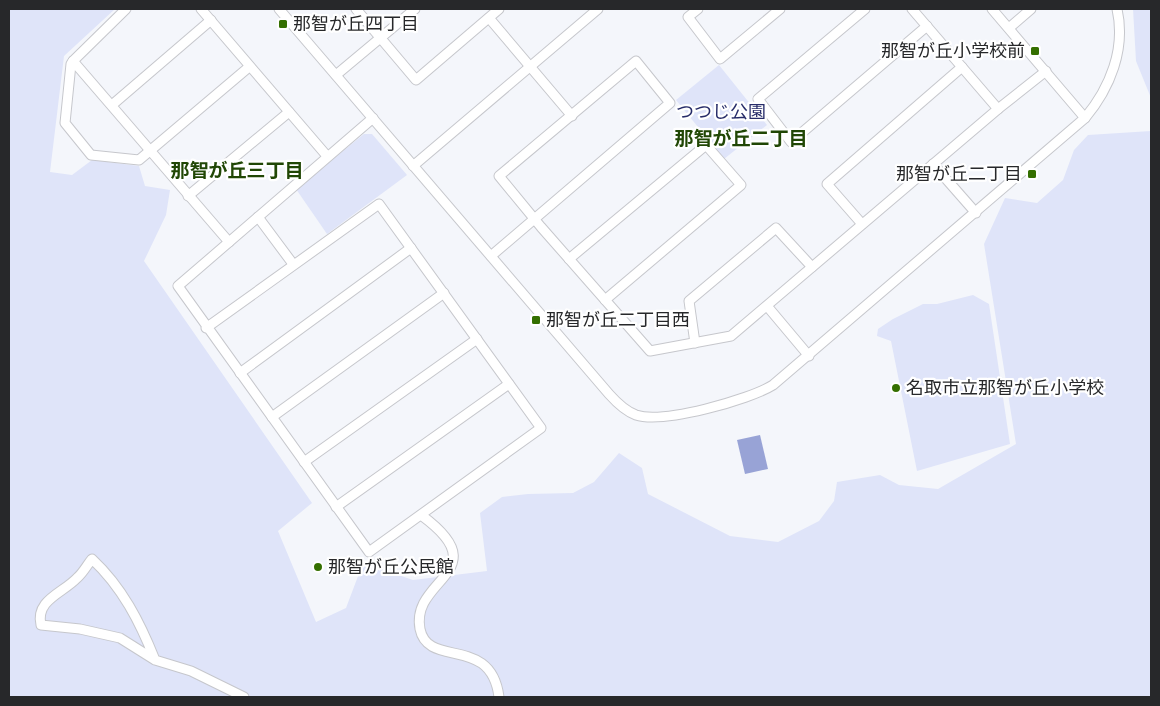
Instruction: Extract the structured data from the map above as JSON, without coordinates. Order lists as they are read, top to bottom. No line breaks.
{"districts":["那智が丘二丁目","那智が丘三丁目"],"parks":["つつじ公園"],"places":{"transit":["那智が丘四丁目","那智が丘小学校前","那智が丘二丁目","那智が丘二丁目西"],"other":["名取市立那智が丘小学校","那智が丘公民館"]}}
